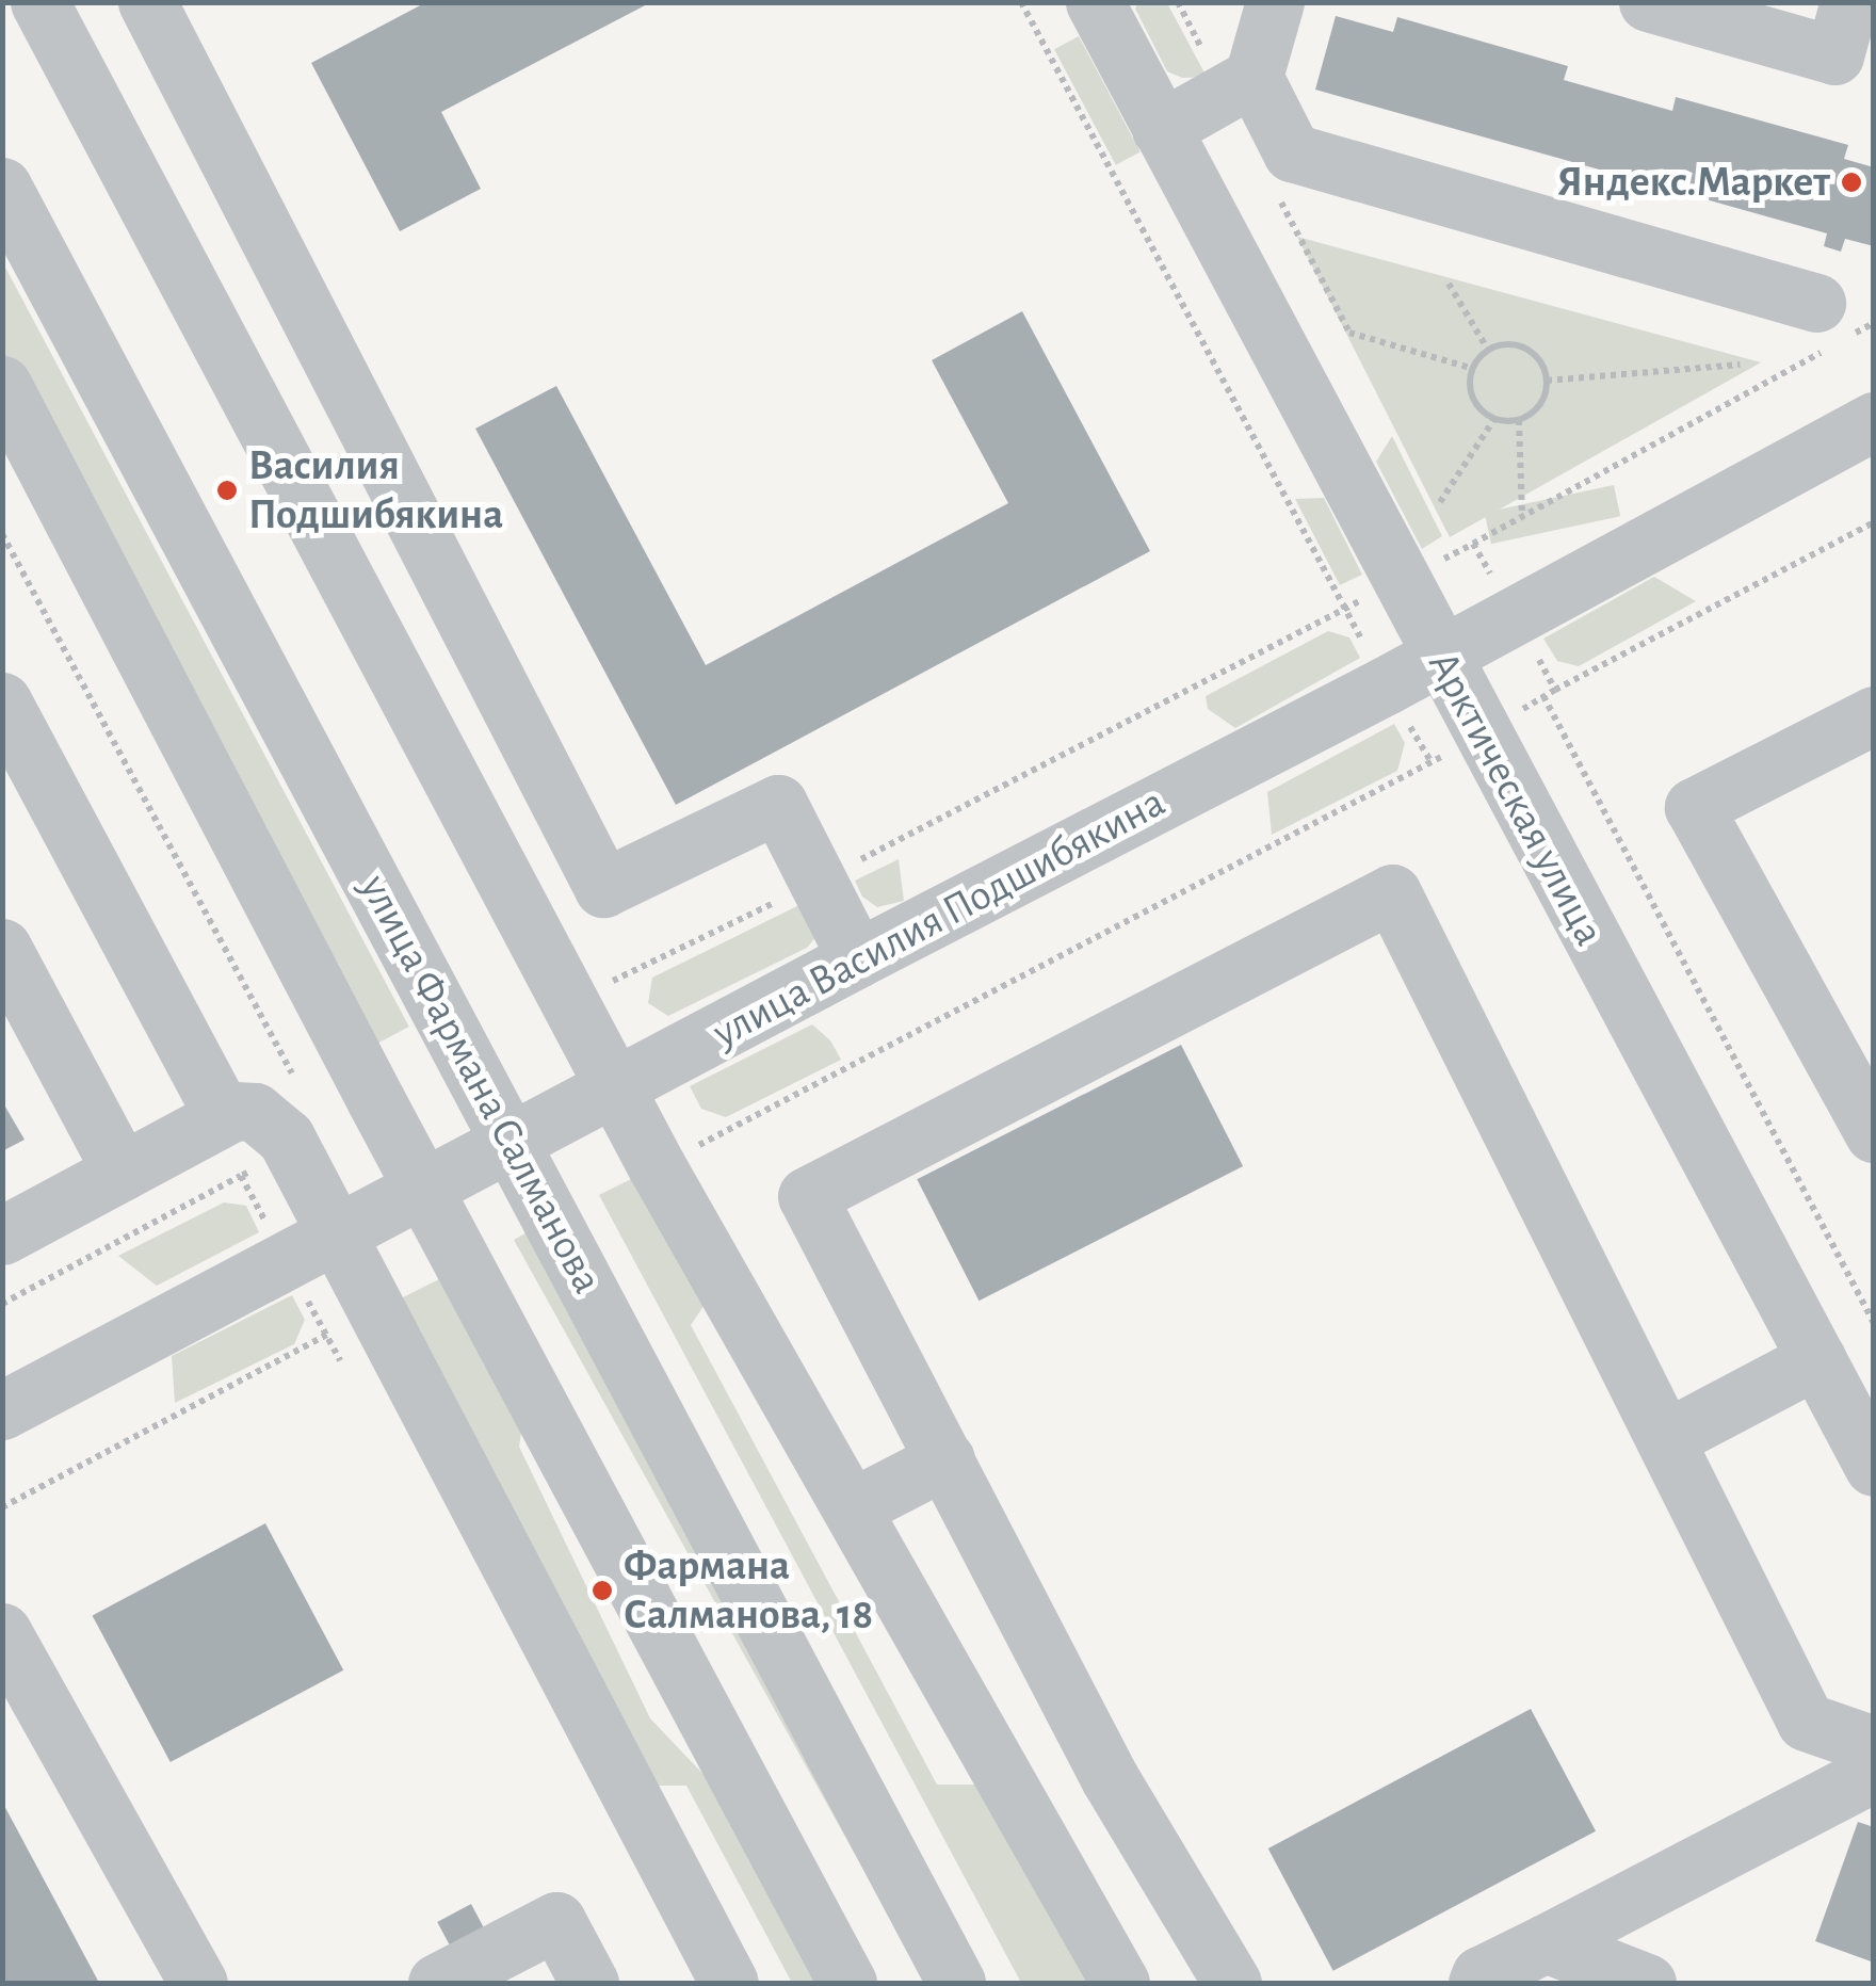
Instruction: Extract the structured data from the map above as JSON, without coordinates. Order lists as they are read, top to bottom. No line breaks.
{"streets":{"street":["Арктическая улица","улица Василия Подшибякина","улица Фармана Салманова"]},"crossings":[["Арктическая улица","улица Василия Подшибякина"],["улица Василия Подшибякина","улица Фармана Салманова"]],"places":["Яндекс.Маркет","Василия Подшибякина","Фармана Салманова, 18"]}
